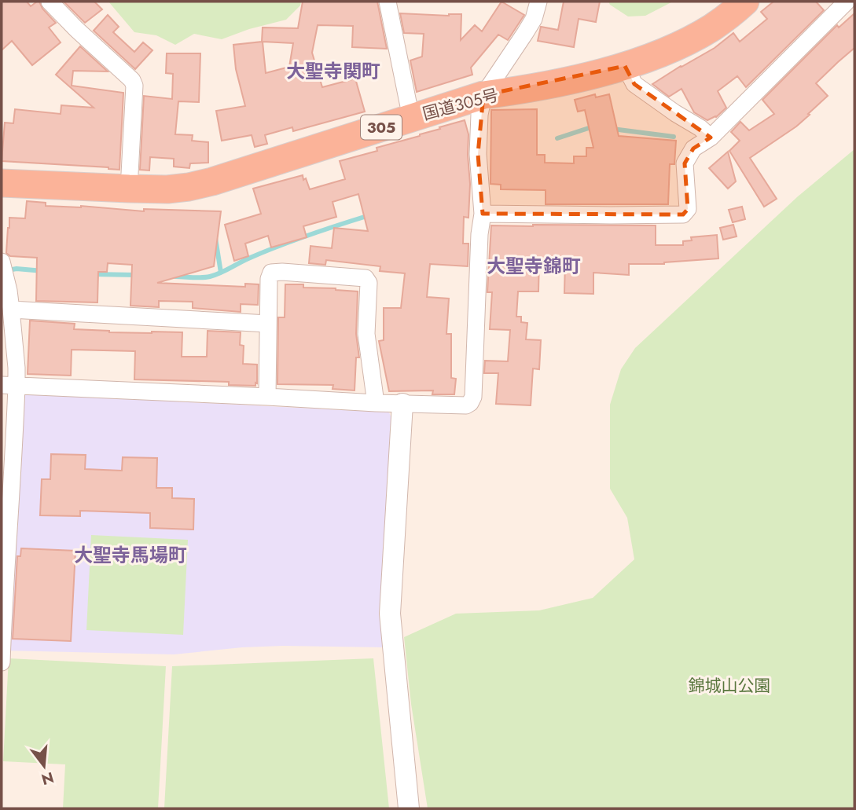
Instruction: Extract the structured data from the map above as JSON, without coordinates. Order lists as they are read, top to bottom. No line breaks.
{"streets":{"highway":["国道305号","305"]},"districts":["大聖寺関町","大聖寺錦町","大聖寺馬場町"],"parks":["錦城山公園"],"north":"bottom"}
